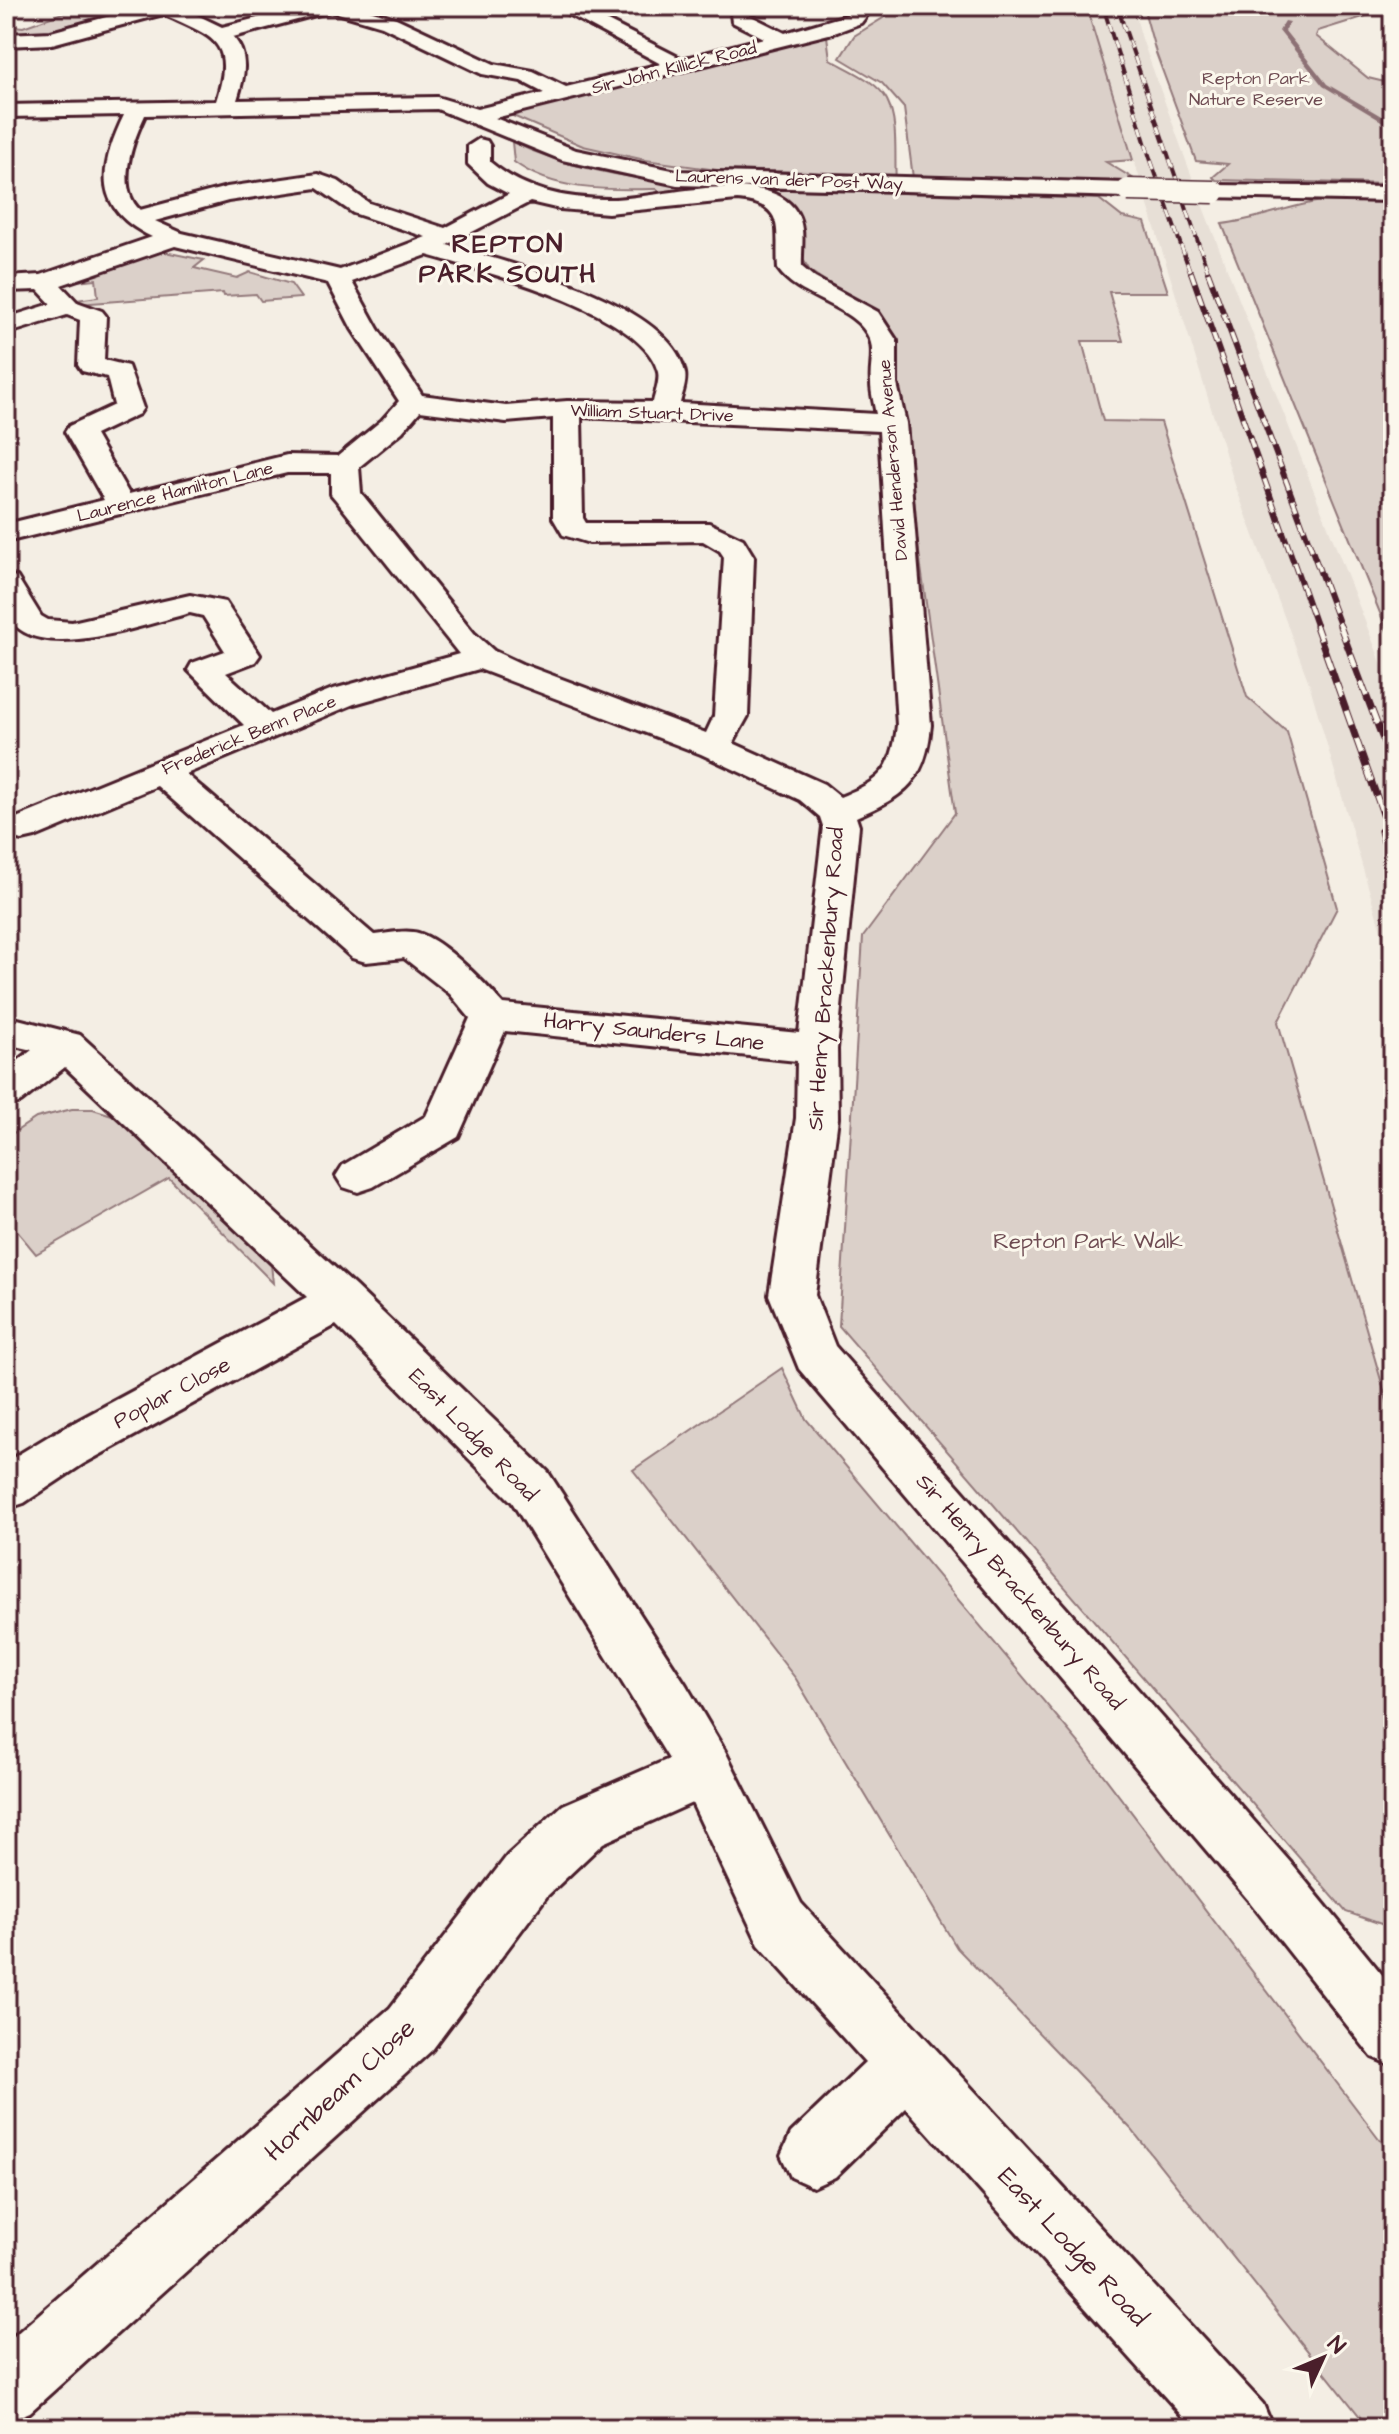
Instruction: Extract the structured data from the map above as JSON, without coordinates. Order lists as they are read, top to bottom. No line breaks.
{"streets":{"street":["Sir John Killick Road","Laurens van der Post Way","William Stuart Drive","David Henderson Avenue","Laurence Hamilton Lane","Frederick Benn Place","Sir Henry Brackenbury Road","Harry Saunders Lane","Poplar Close","East Lodge Road","Hornbeam Close"]},"crossings":[["Sir John Killick Road","Laurens van der Post Way"],["William Stuart Drive","David Henderson Avenue"],["David Henderson Avenue","Sir Henry Brackenbury Road"],["Laurence Hamilton Lane","Sir Henry Brackenbury Road"],["Frederick Benn Place","Sir Henry Brackenbury Road"],["Sir Henry Brackenbury Road","Harry Saunders Lane"],["Poplar Close","East Lodge Road"],["East Lodge Road","Hornbeam Close"]],"districts":["REPTON PARK SOUTH"],"parks":["Repton Park Nature Reserve","Repton Park Walk"],"north":"top right"}
